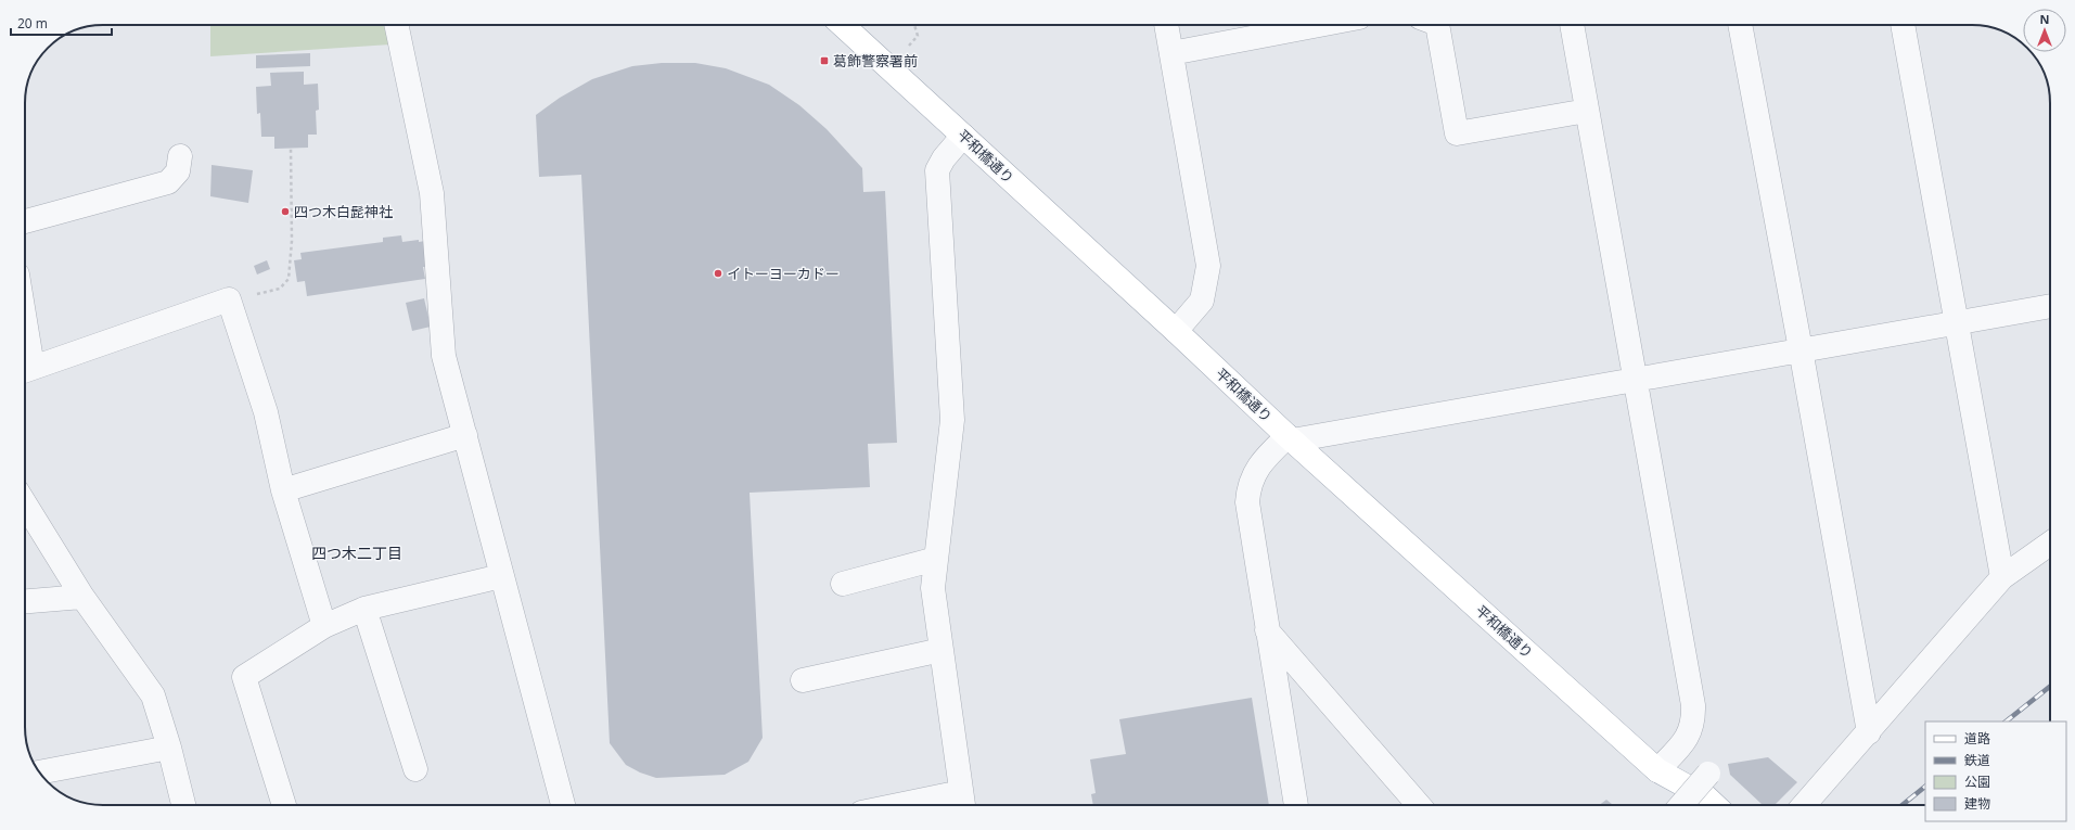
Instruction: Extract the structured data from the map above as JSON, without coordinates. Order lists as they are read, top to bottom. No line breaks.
{"streets":{"main road":["平和橋通り"]},"districts":["四つ木二丁目"],"places":{"transit":["葛飾警察署前"],"other":["四つ木白髭神社","イトーヨーカドー"]},"legend":["道路","鉄道","公園","建物"],"scale_bar":"20 m","north":"top"}
